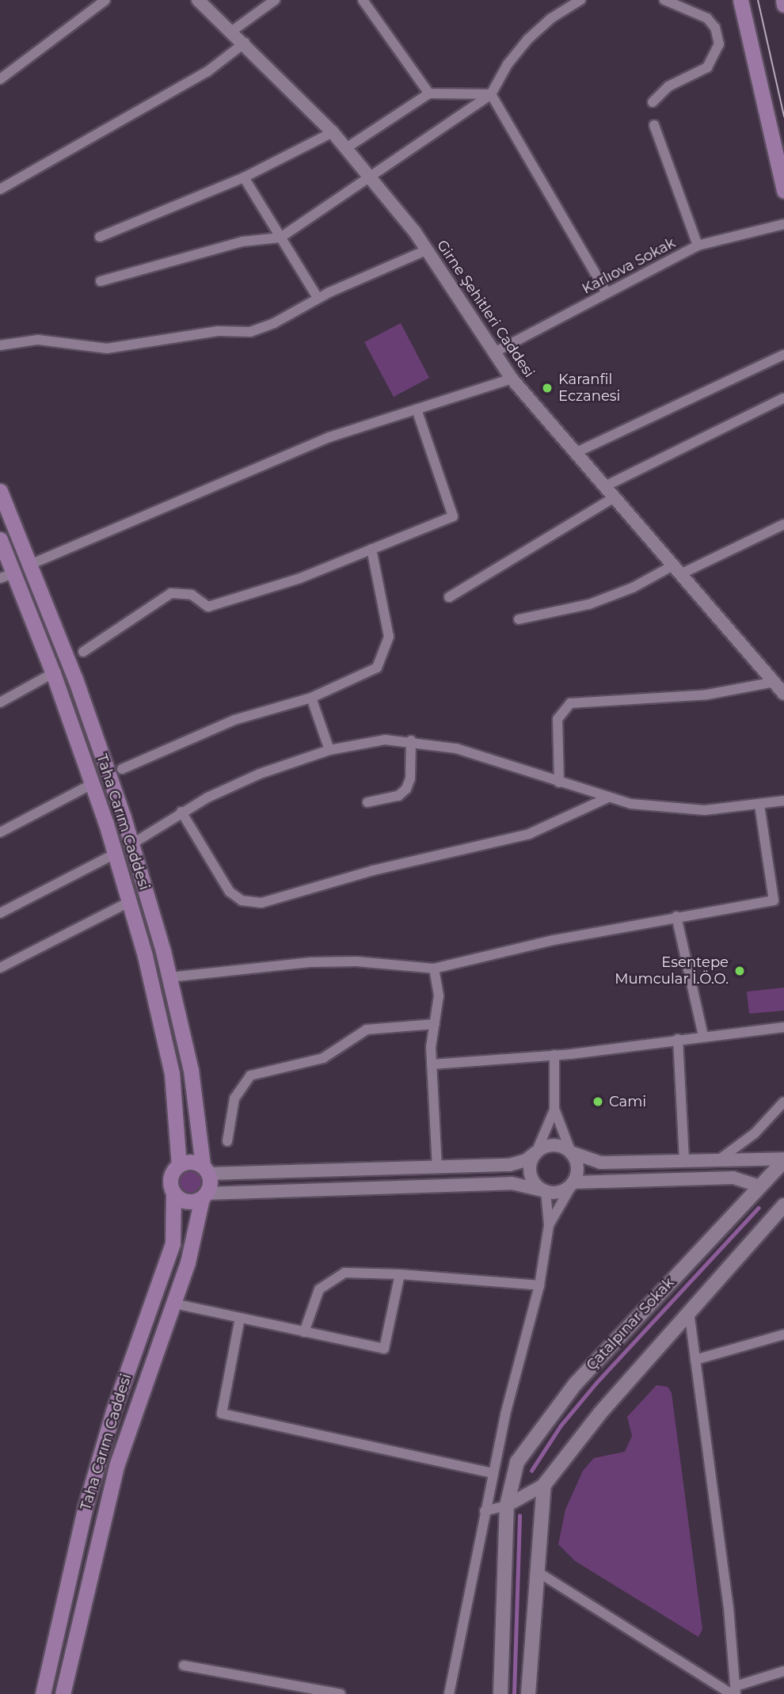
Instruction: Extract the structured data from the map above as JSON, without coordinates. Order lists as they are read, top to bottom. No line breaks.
{"streets":{"main road":["Taha Carım Caddesi","Çatalpınar Sokak"],"street":["Karlıova Sokak","Girne Şehitleri Caddesi"]},"crossings":[["Karlıova Sokak","Girne Şehitleri Caddesi"]],"places":["Karanfil Eczanesi","Esentepe Mumcular İ.Ö.O.","Cami"]}
